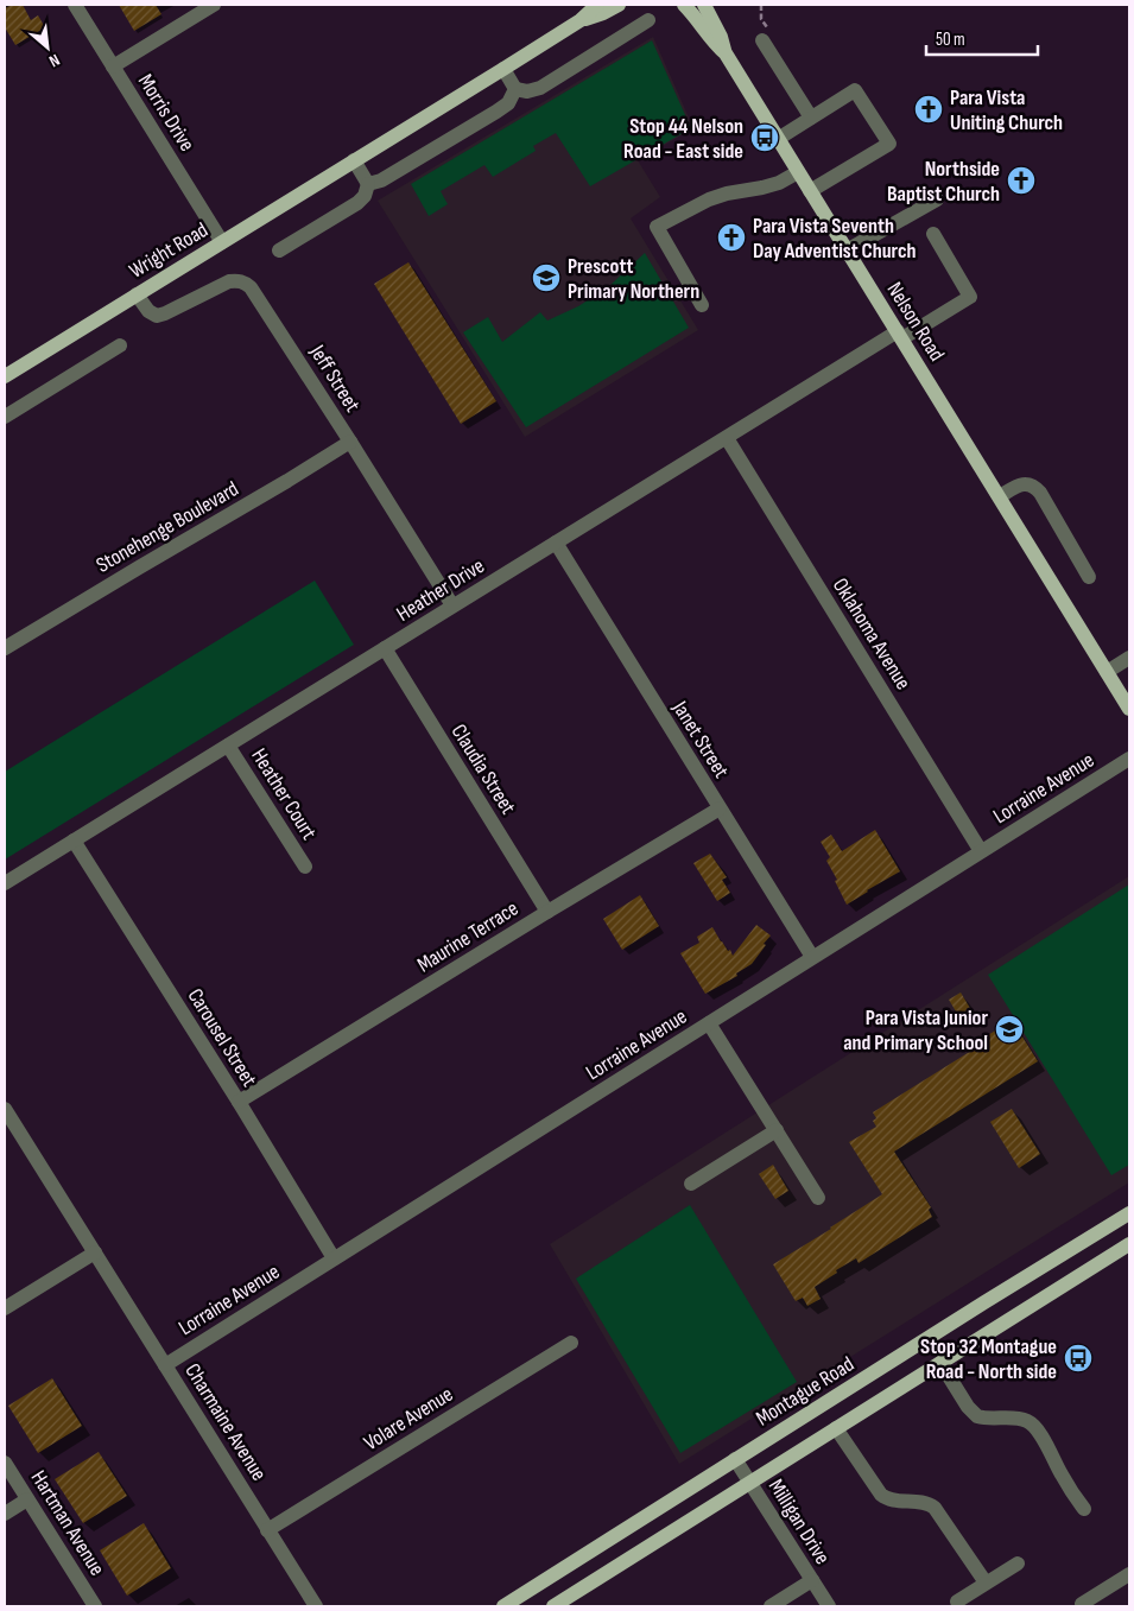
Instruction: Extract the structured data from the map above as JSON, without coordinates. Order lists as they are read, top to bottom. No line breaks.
{"streets":{"main road":["Wright Road","Nelson Road","Montague Road"],"street":["Morris Drive","Jeff Street","Stonehenge Boulevard","Heather Drive","Oklahoma Avenue","Janet Street","Claudia Street","Lorraine Avenue","Heather Court","Maurine Terrace","Carousel Street","Volare Avenue","Charmaine Avenue","Milligan Drive","Hartman Avenue"]},"crossings":[["Morris Drive","Wright Road"],["Wright Road","Jeff Street"],["Nelson Road","Heather Drive"],["Jeff Street","Stonehenge Boulevard"],["Jeff Street","Heather Drive"],["Heather Drive","Oklahoma Avenue"],["Heather Drive","Janet Street"],["Heather Drive","Claudia Street"],["Heather Drive","Heather Court"],["Heather Drive","Carousel Street"],["Oklahoma Avenue","Lorraine Avenue"],["Janet Street","Lorraine Avenue"],["Janet Street","Maurine Terrace"],["Claudia Street","Maurine Terrace"],["Lorraine Avenue","Carousel Street"],["Lorraine Avenue","Charmaine Avenue"],["Maurine Terrace","Carousel Street"],["Montague Road","Milligan Drive"],["Volare Avenue","Charmaine Avenue"]],"places":{"church":["Para Vista Uniting Church","Northside Baptist Church","Para Vista Seventh Day Adventist Church"],"bus stop":["Stop 44 Nelson Road - East side","Stop 32 Montague Road - North side"],"school or university":["Prescott Primary Northern","Para Vista Junior and Primary School"]},"scale_bar":"50 m","north":"bottom right"}
